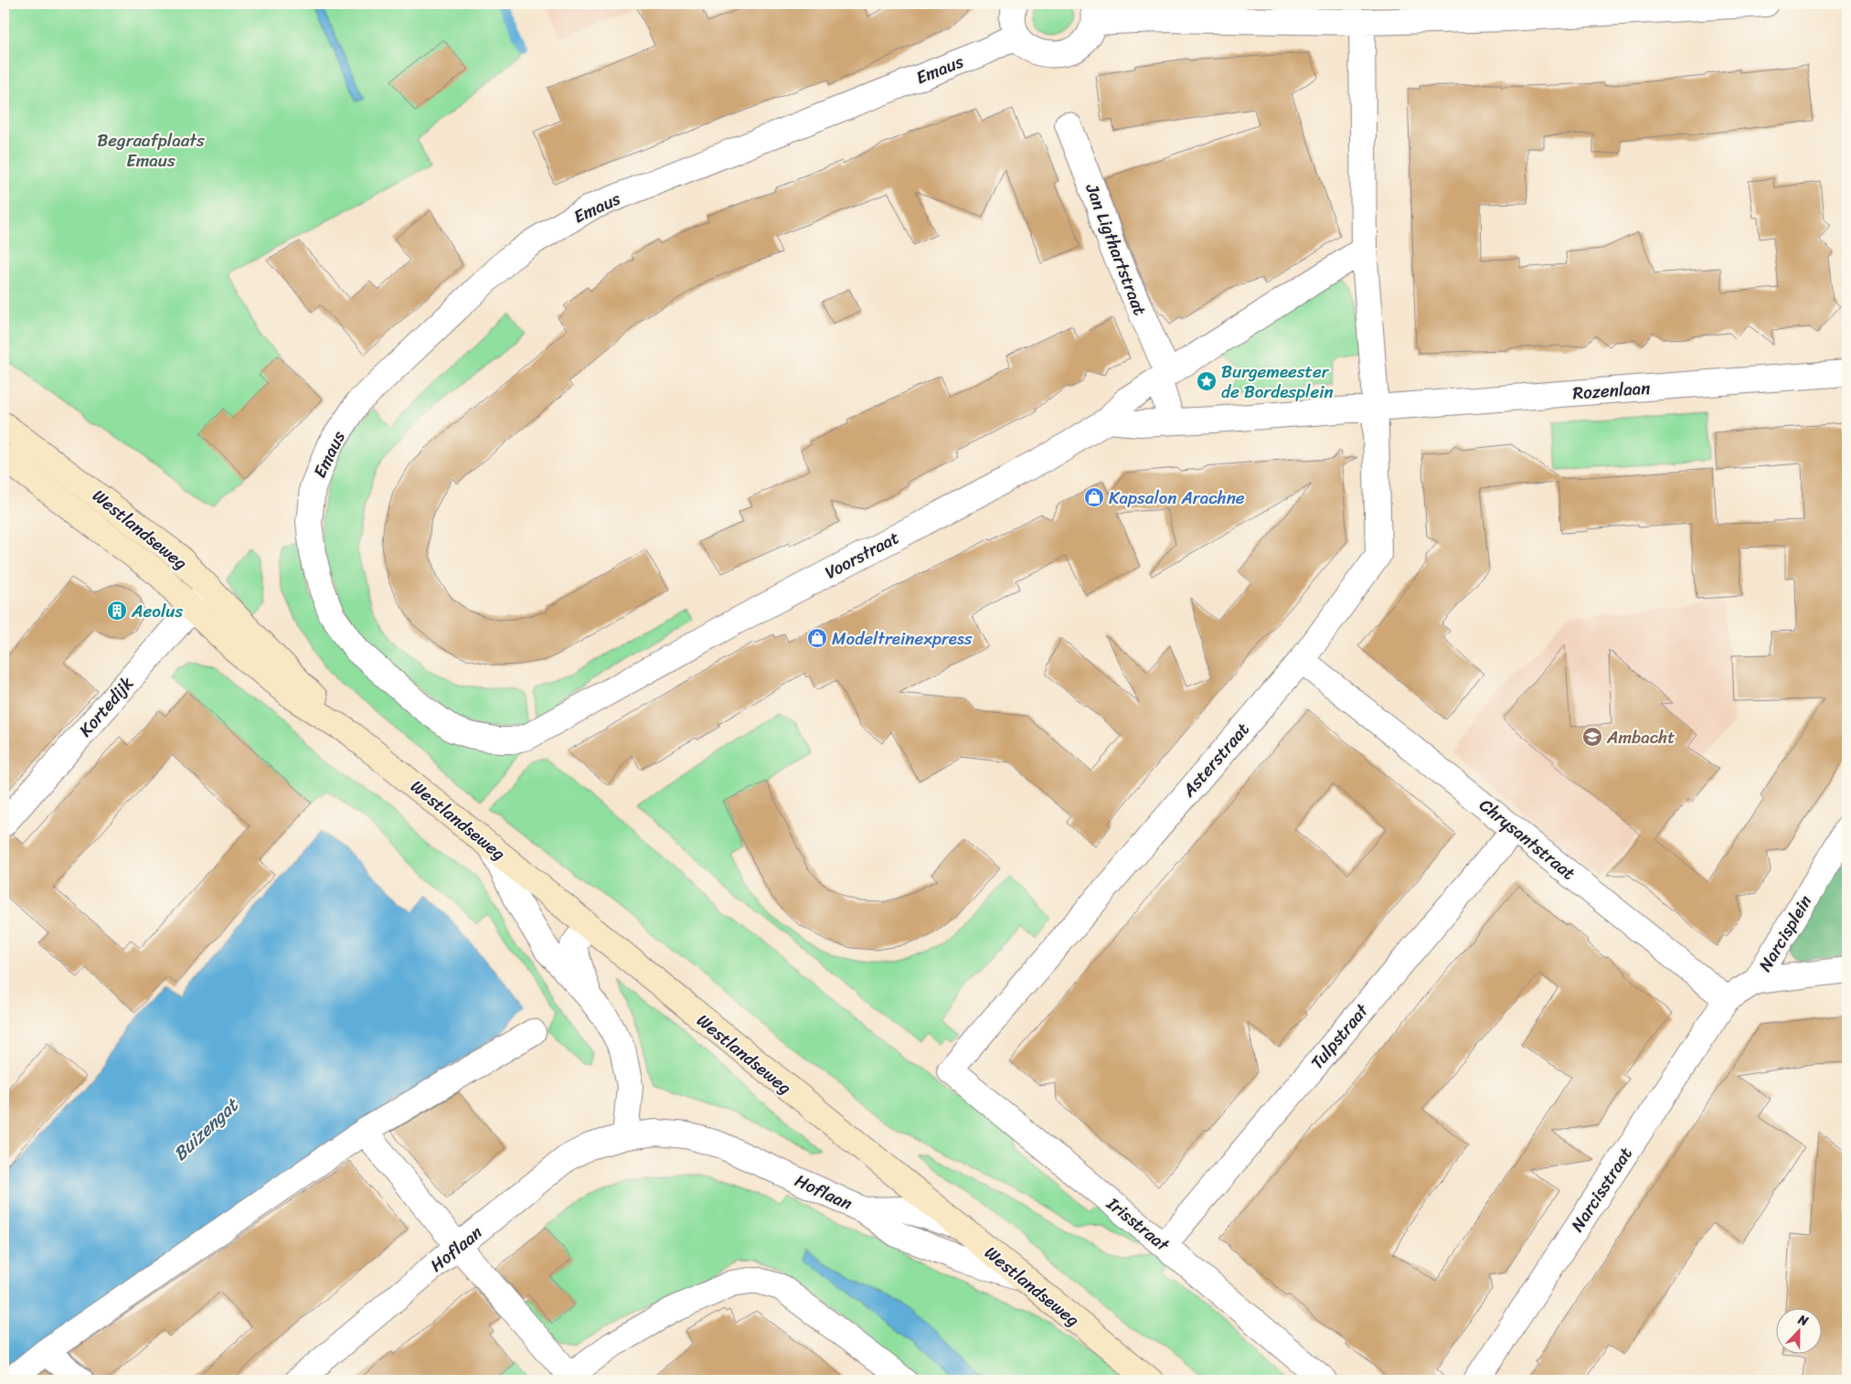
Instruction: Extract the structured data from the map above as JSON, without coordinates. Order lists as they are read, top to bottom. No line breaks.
{"streets":{"main road":["Westlandseweg"],"street":["Emaus","Jan Ligthartstraat","Rozenlaan","Voorstraat","Kortedijk","Asterstraat","Chrysantstraat","Narcisplein","Tulpstraat","Narcisstraat","Hoflaan","Irisstraat"]},"crossings":[["Emaus","Voorstraat"],["Jan Ligthartstraat","Voorstraat"],["Rozenlaan","Asterstraat"],["Westlandseweg","Kortedijk"],["Westlandseweg","Hoflaan"],["Asterstraat","Chrysantstraat"],["Asterstraat","Irisstraat"],["Chrysantstraat","Tulpstraat"],["Chrysantstraat","Narcisstraat"],["Tulpstraat","Irisstraat"]],"water":["Buizengat"],"parks":["Begraafplaats Emaus"],"places":{"place":["Burgemeester de Bordesplein"],"shop":["Kapsalon Arachne","Modeltreinexpress"],"building":["Aeolus"],"school or university":["Ambacht"]},"north":"top"}
